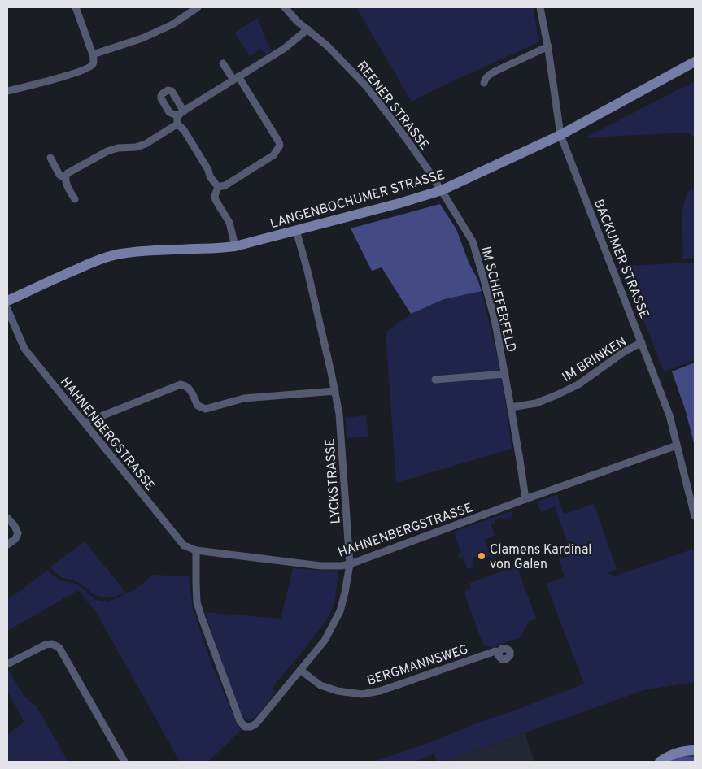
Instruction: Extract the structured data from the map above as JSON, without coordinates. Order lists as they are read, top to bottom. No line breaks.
{"streets":{"street":["REENER STRASSE","LANGENBOCHUMER STRASSE","BACKUMER STRASSE","IM SCHIEFERFELD","IM BRINKEN","HAHNENBERGSTRASSE","LYCKSTRASSE","BERGMANNSWEG"]},"crossings":[["REENER STRASSE","LANGENBOCHUMER STRASSE"],["REENER STRASSE","IM SCHIEFERFELD"],["LANGENBOCHUMER STRASSE","BACKUMER STRASSE"],["LANGENBOCHUMER STRASSE","IM SCHIEFERFELD"],["LANGENBOCHUMER STRASSE","LYCKSTRASSE"],["BACKUMER STRASSE","IM BRINKEN"],["BACKUMER STRASSE","HAHNENBERGSTRASSE"],["IM SCHIEFERFELD","IM BRINKEN"],["IM SCHIEFERFELD","HAHNENBERGSTRASSE"],["HAHNENBERGSTRASSE","LYCKSTRASSE"],["LYCKSTRASSE","BERGMANNSWEG"]],"places":["Clamens Kardinal von Galen"]}
